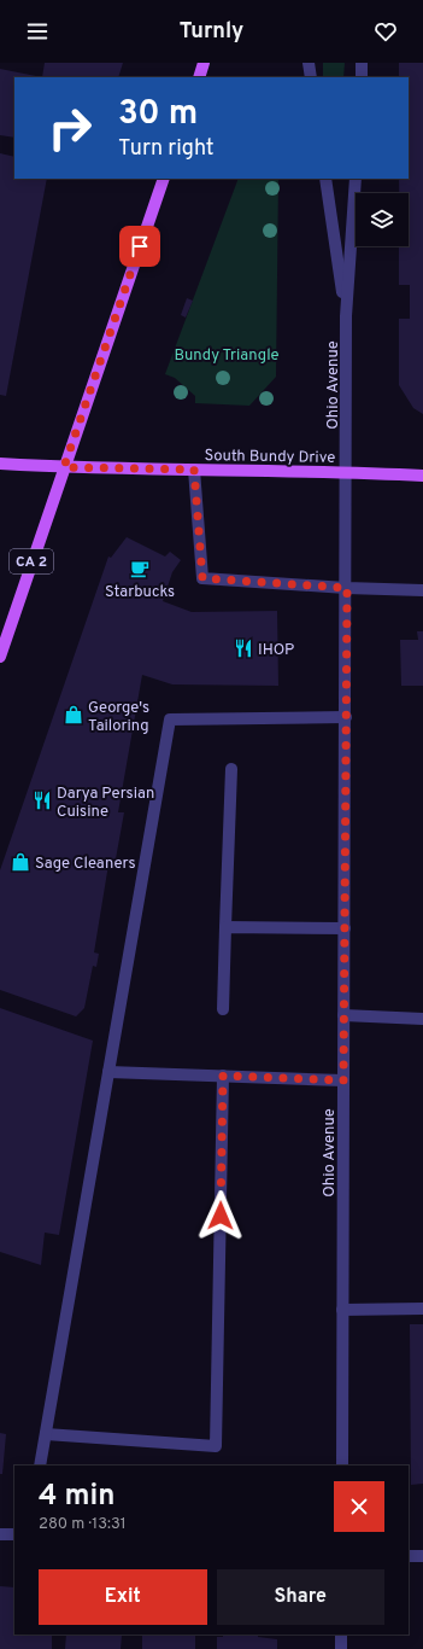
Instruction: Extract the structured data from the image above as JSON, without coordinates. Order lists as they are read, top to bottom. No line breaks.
{"streets":{"main road":["South Bundy Drive","CA 2"],"street":["Ohio Avenue"]},"crossings":[["Ohio Avenue","South Bundy Drive"],["South Bundy Drive","CA 2"]],"parks":["Bundy Triangle"],"places":{"cafe":["Starbucks"],"restaurant":["IHOP","Darya Persian Cuisine"],"shop":["George's Tailoring","Sage Cleaners"]},"page":{"header":"Turnly","turn":["30 m","Turn right"],"heading":["4 min","280 m · 13:31"],"buttons":["Exit","Share"]}}
